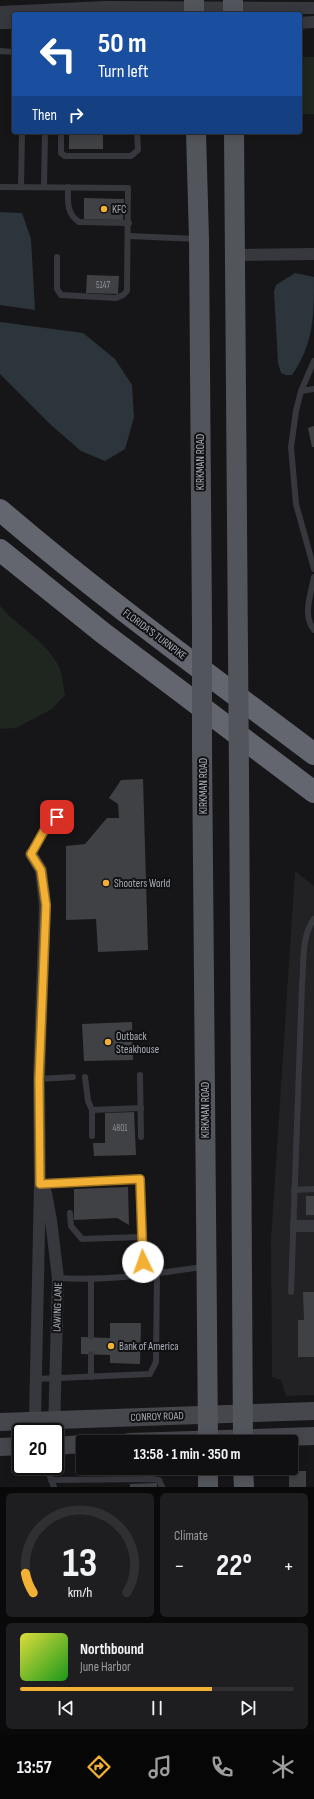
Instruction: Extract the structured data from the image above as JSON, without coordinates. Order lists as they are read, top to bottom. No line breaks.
{"streets":{"highway":["FLORIDA'S TURNPIKE"],"main road":["KIRKMAN ROAD","CONROY ROAD"],"street":["LAWING LANE"]},"crossings":[["KIRKMAN ROAD","CONROY ROAD"],["LAWING LANE","CONROY ROAD"]],"places":["KFC","Shooters World","Outback Steakhouse","Bank of America"],"house_numbers":["5147","4801"],"page":{"turn":["50 m","Turn left"],"then":"Then","limit":"20","trip":"13:58 · 1 min · 350 m","tile":"Climate","heat":["−","22°","+"],"song":["Northbound","June Harbor"],"tabs":"13:57","gauge":["13","km/h"]}}
